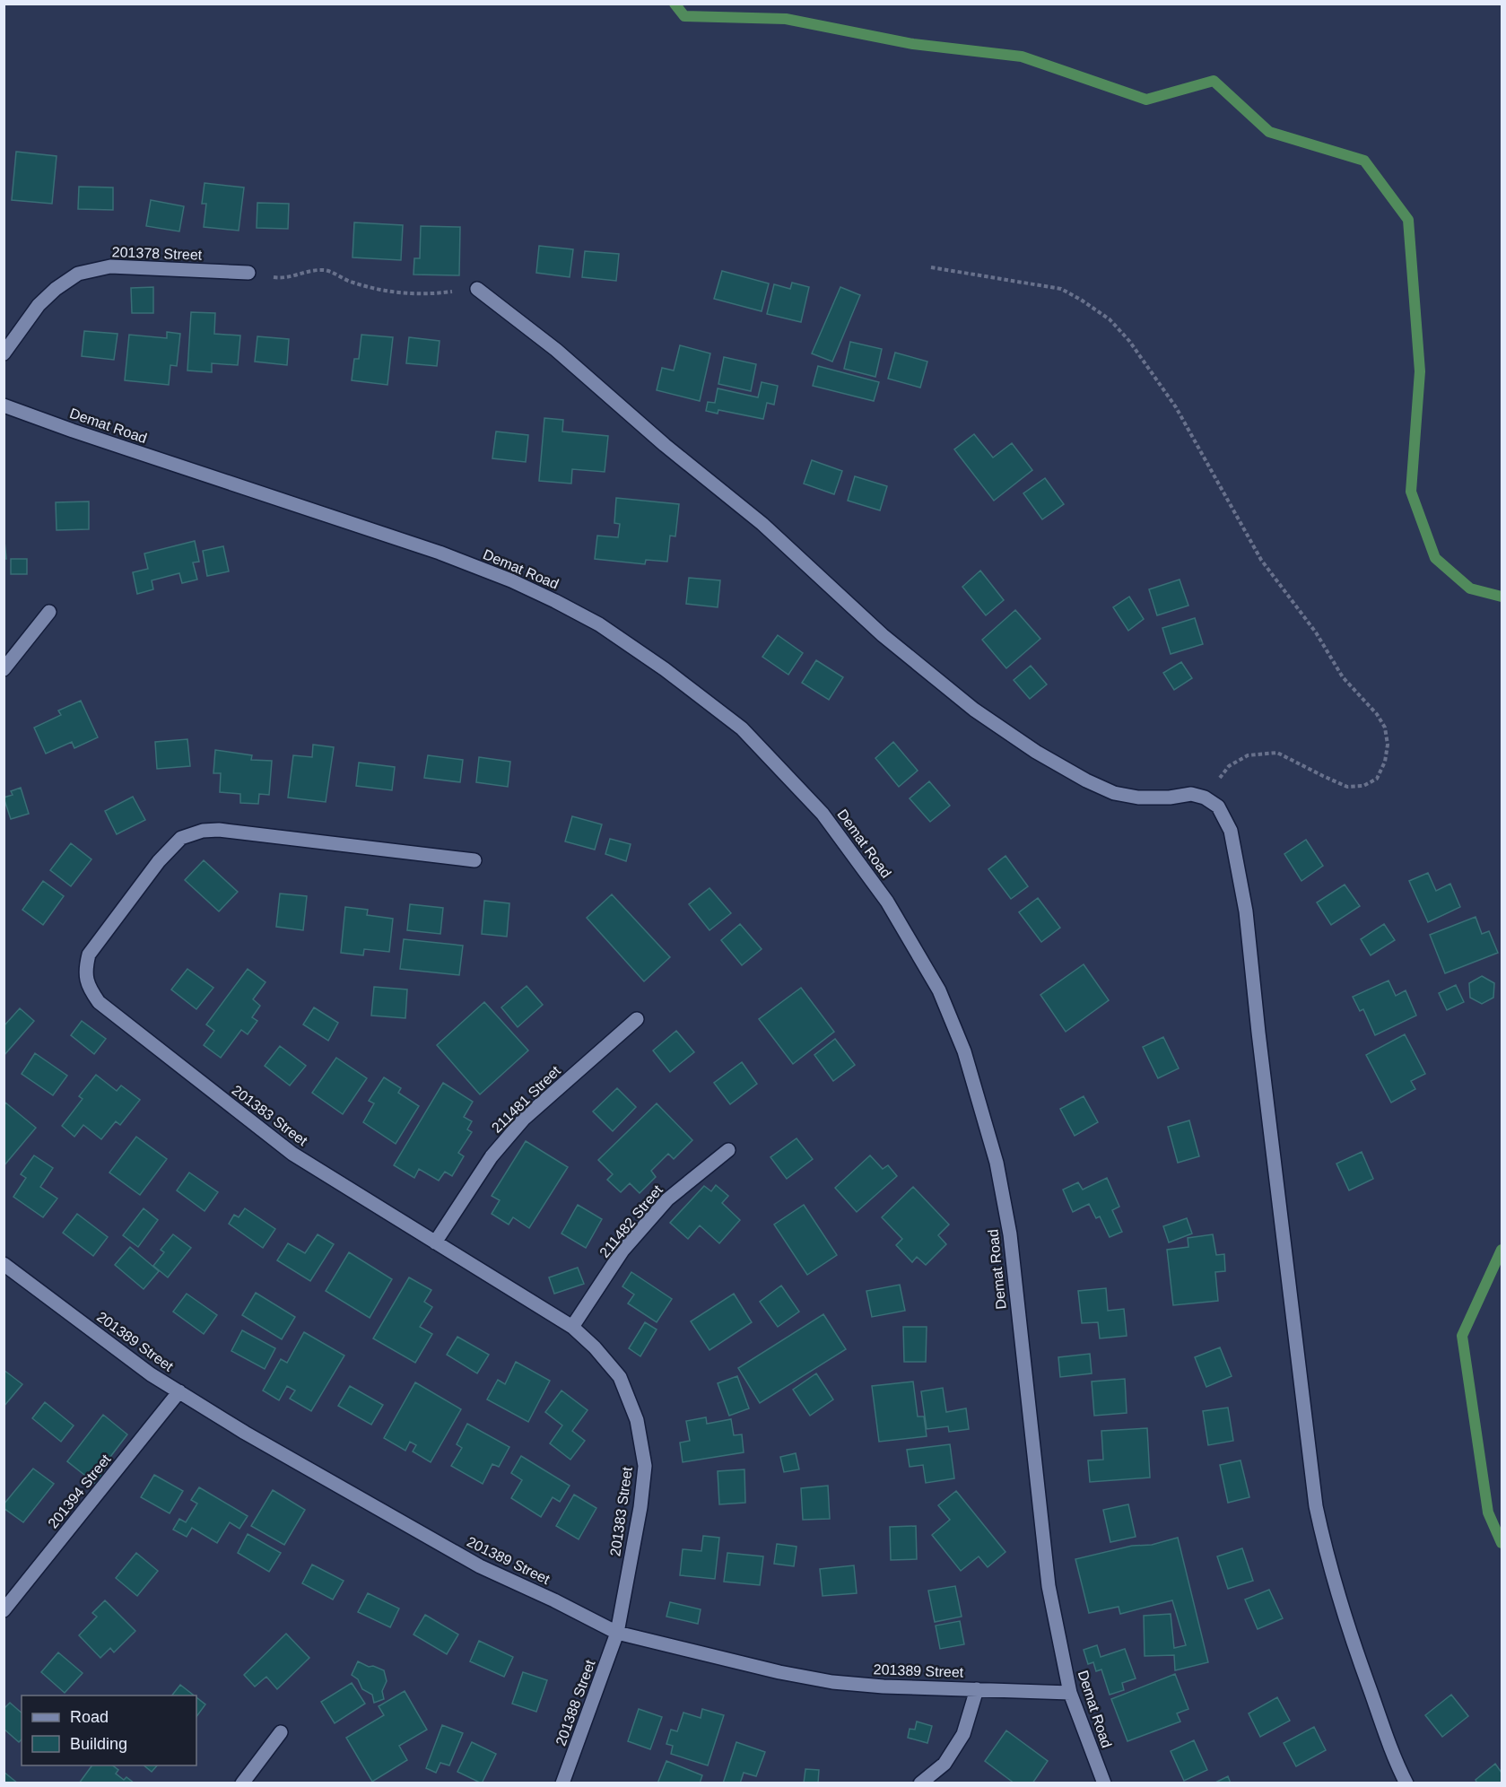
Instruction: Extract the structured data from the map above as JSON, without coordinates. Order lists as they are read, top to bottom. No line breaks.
{"streets":{"street":["201378 Street","Demat Road","211481 Street","201383 Street","211482 Street","201389 Street","201394 Street","201388 Street"]},"crossings":[["Demat Road","201389 Street"],["211481 Street","201383 Street"],["201383 Street","211482 Street"],["201383 Street","201389 Street"],["201383 Street","201388 Street"],["201389 Street","201394 Street"],["201389 Street","201388 Street"]],"legend":["Road","Building"]}
